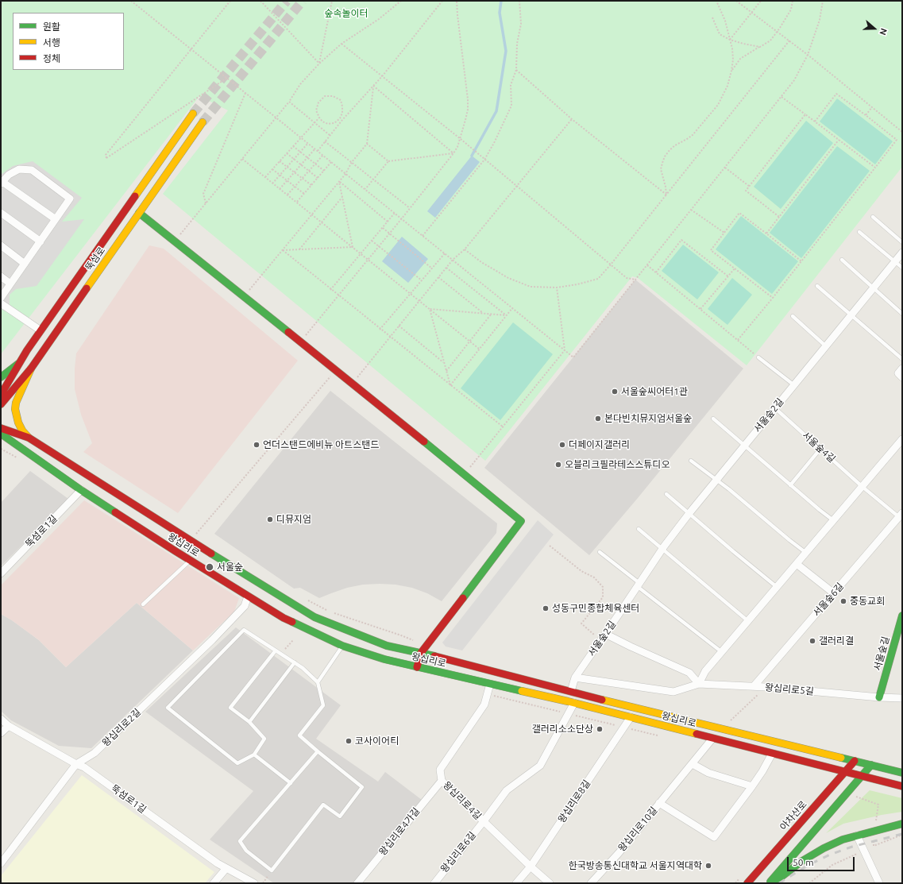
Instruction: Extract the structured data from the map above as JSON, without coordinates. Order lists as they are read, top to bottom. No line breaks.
{"streets":{"main road":["뚝섬로","왕십리로","서울숲길","아차산로"],"street":["서울숲2길","뚝섬로1길","서울숲6길","왕십리로5길","왕십리로2길","왕십리로4길","왕십리로8길","왕십리로10길","왕십리로4가길","왕십리로6길"],"lane":["서울숲4길"]},"crossings":[["서울숲2길","서울숲4길"],["서울숲2길","왕십리로5길"],["서울숲4길","서울숲6길"],["뚝섬로1길","왕십리로"],["뚝섬로1길","왕십리로2길"],["왕십리로","왕십리로2길"],["왕십리로","왕십리로4길"],["왕십리로","왕십리로8길"],["왕십리로","아차산로"],["왕십리로","왕십리로10길"],["왕십리로","왕십리로6길"],["서울숲6길","왕십리로5길"],["서울숲길","왕십리로5길"],["왕십리로4길","왕십리로8길"],["왕십리로4길","왕십리로4가길"],["왕십리로4길","왕십리로6길"]],"parks":["숲속놀이터"],"places":["서울숲씨어터1관","본다빈치뮤지엄서울숲","언더스탠드에비뉴 아트스탠드","더페이지갤러리","오블리크필라테스스튜디오","디뮤지엄","서울숲","중동교회","성동구민종합체육센터","갤러리결","갤러리소소단상","코사이어티","한국방송통신대학교 서울지역대학"],"legend":["원활","서행","정체"],"scale_bar":"50 m","north":"right"}
